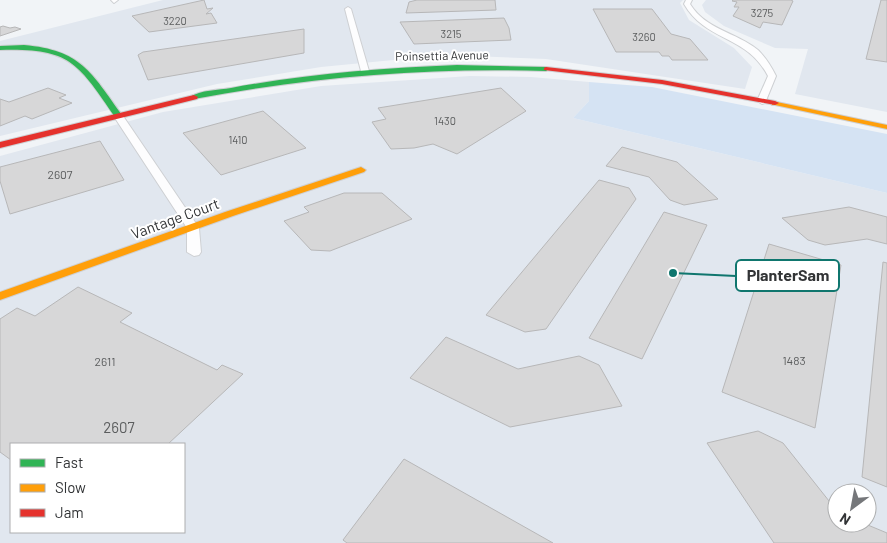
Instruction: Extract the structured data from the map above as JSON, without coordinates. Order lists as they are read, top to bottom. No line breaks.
{"streets":{"main road":["Poinsettia Avenue","Vantage Court"]},"places":["PlanterSam"],"house_numbers":["3275","3220","3215","3260","1430","1410","2607","1483","2611","2607"],"legend":["Fast","Slow","Jam"],"north":"bottom left"}
